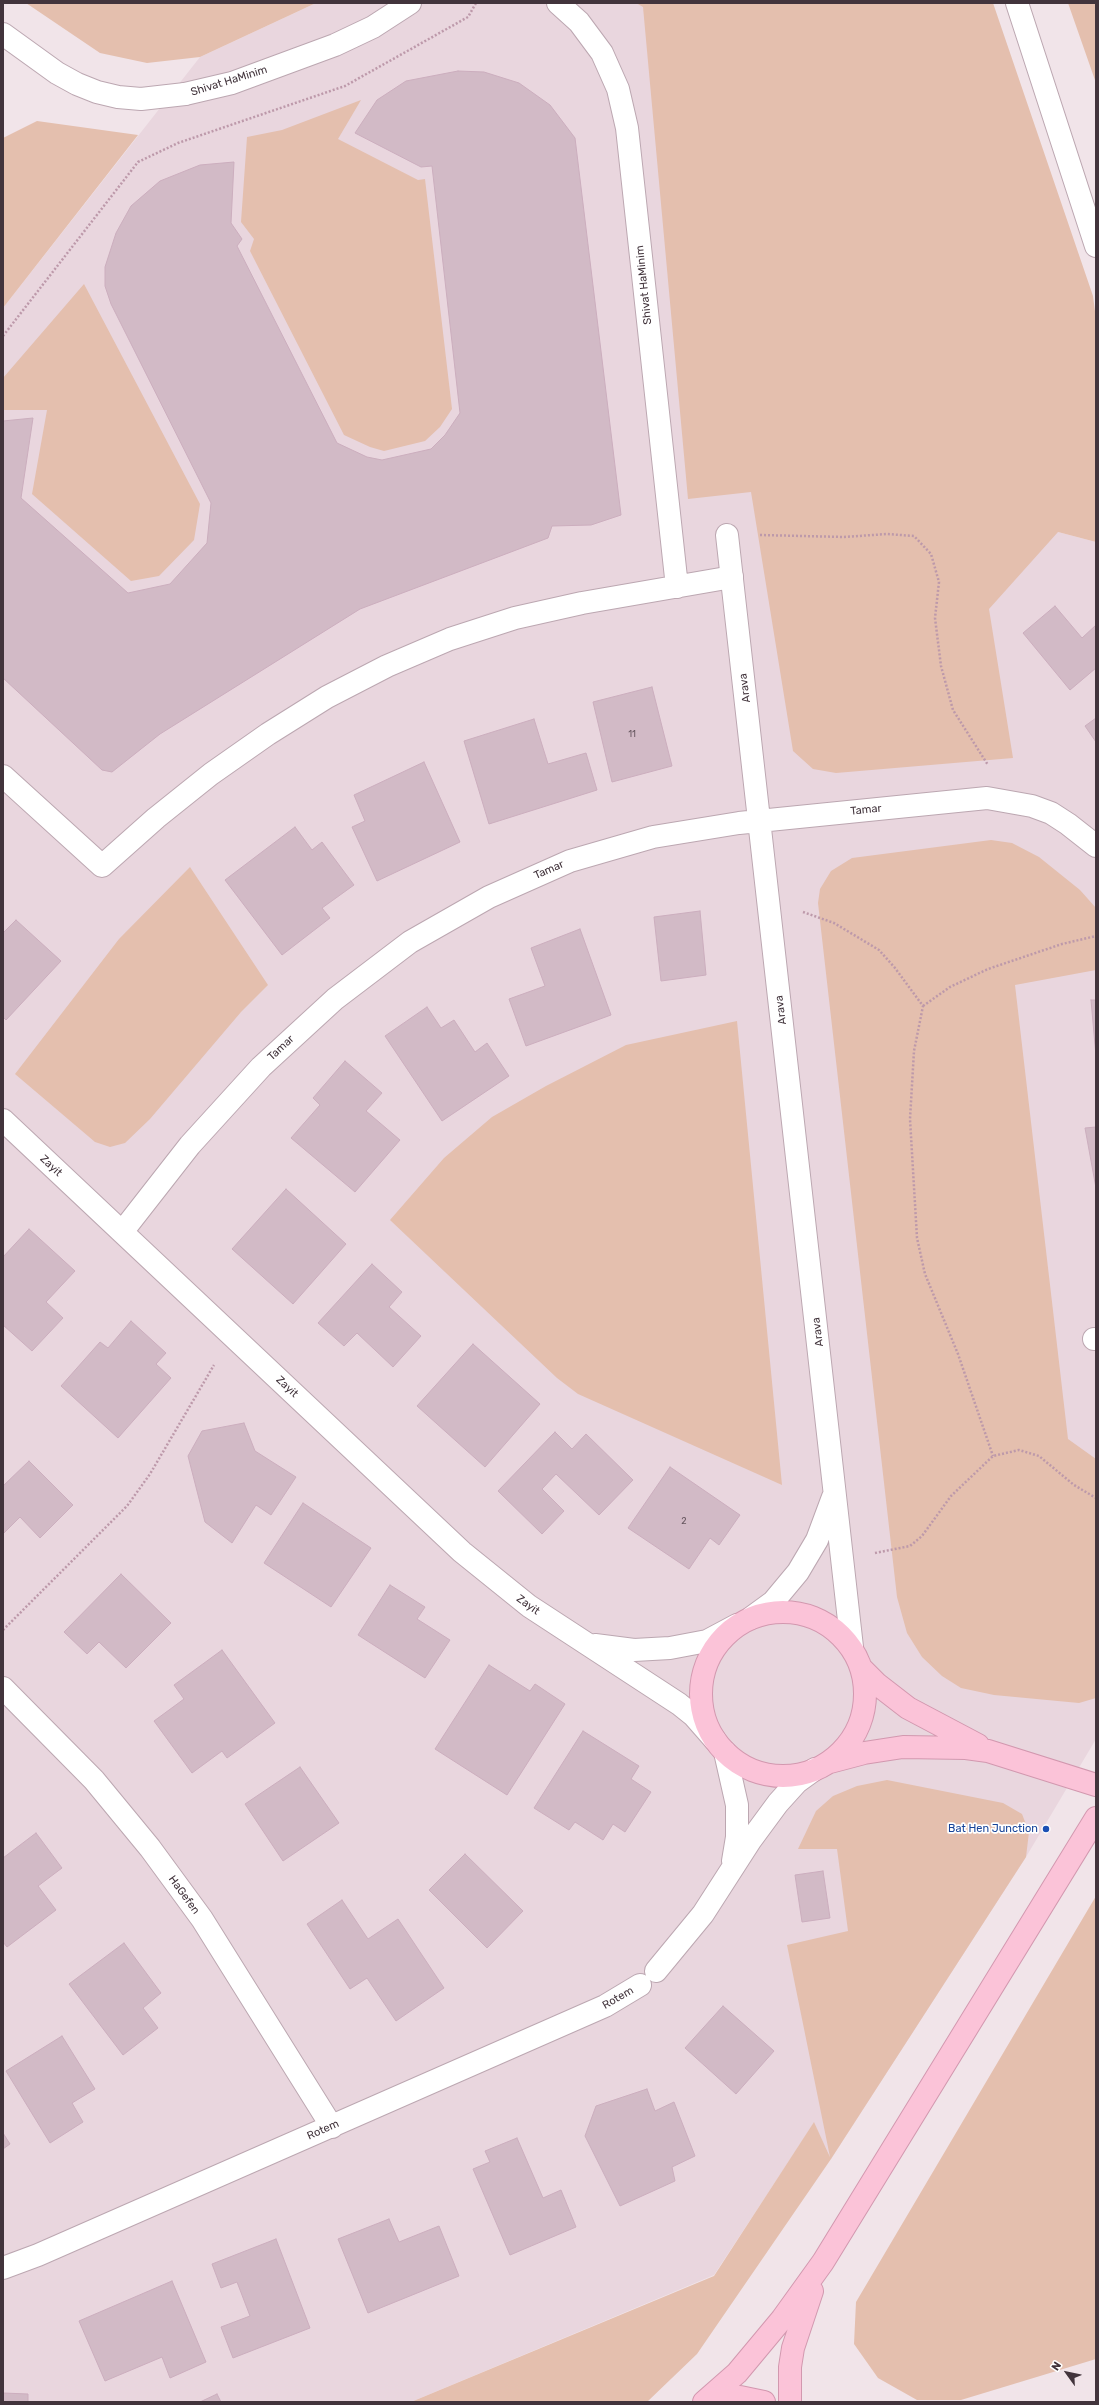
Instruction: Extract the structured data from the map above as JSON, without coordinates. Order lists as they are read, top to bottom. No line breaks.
{"streets":{"street":["Shivat HaMinim","Arava","Tamar","Zayit","HaGefen","Rotem"]},"crossings":[["Arava","Tamar"],["Arava","Zayit"],["Tamar","Zayit"],["HaGefen","Rotem"]],"places":["Bat Hen Junction"],"house_numbers":["11","2"],"north":"top left"}
